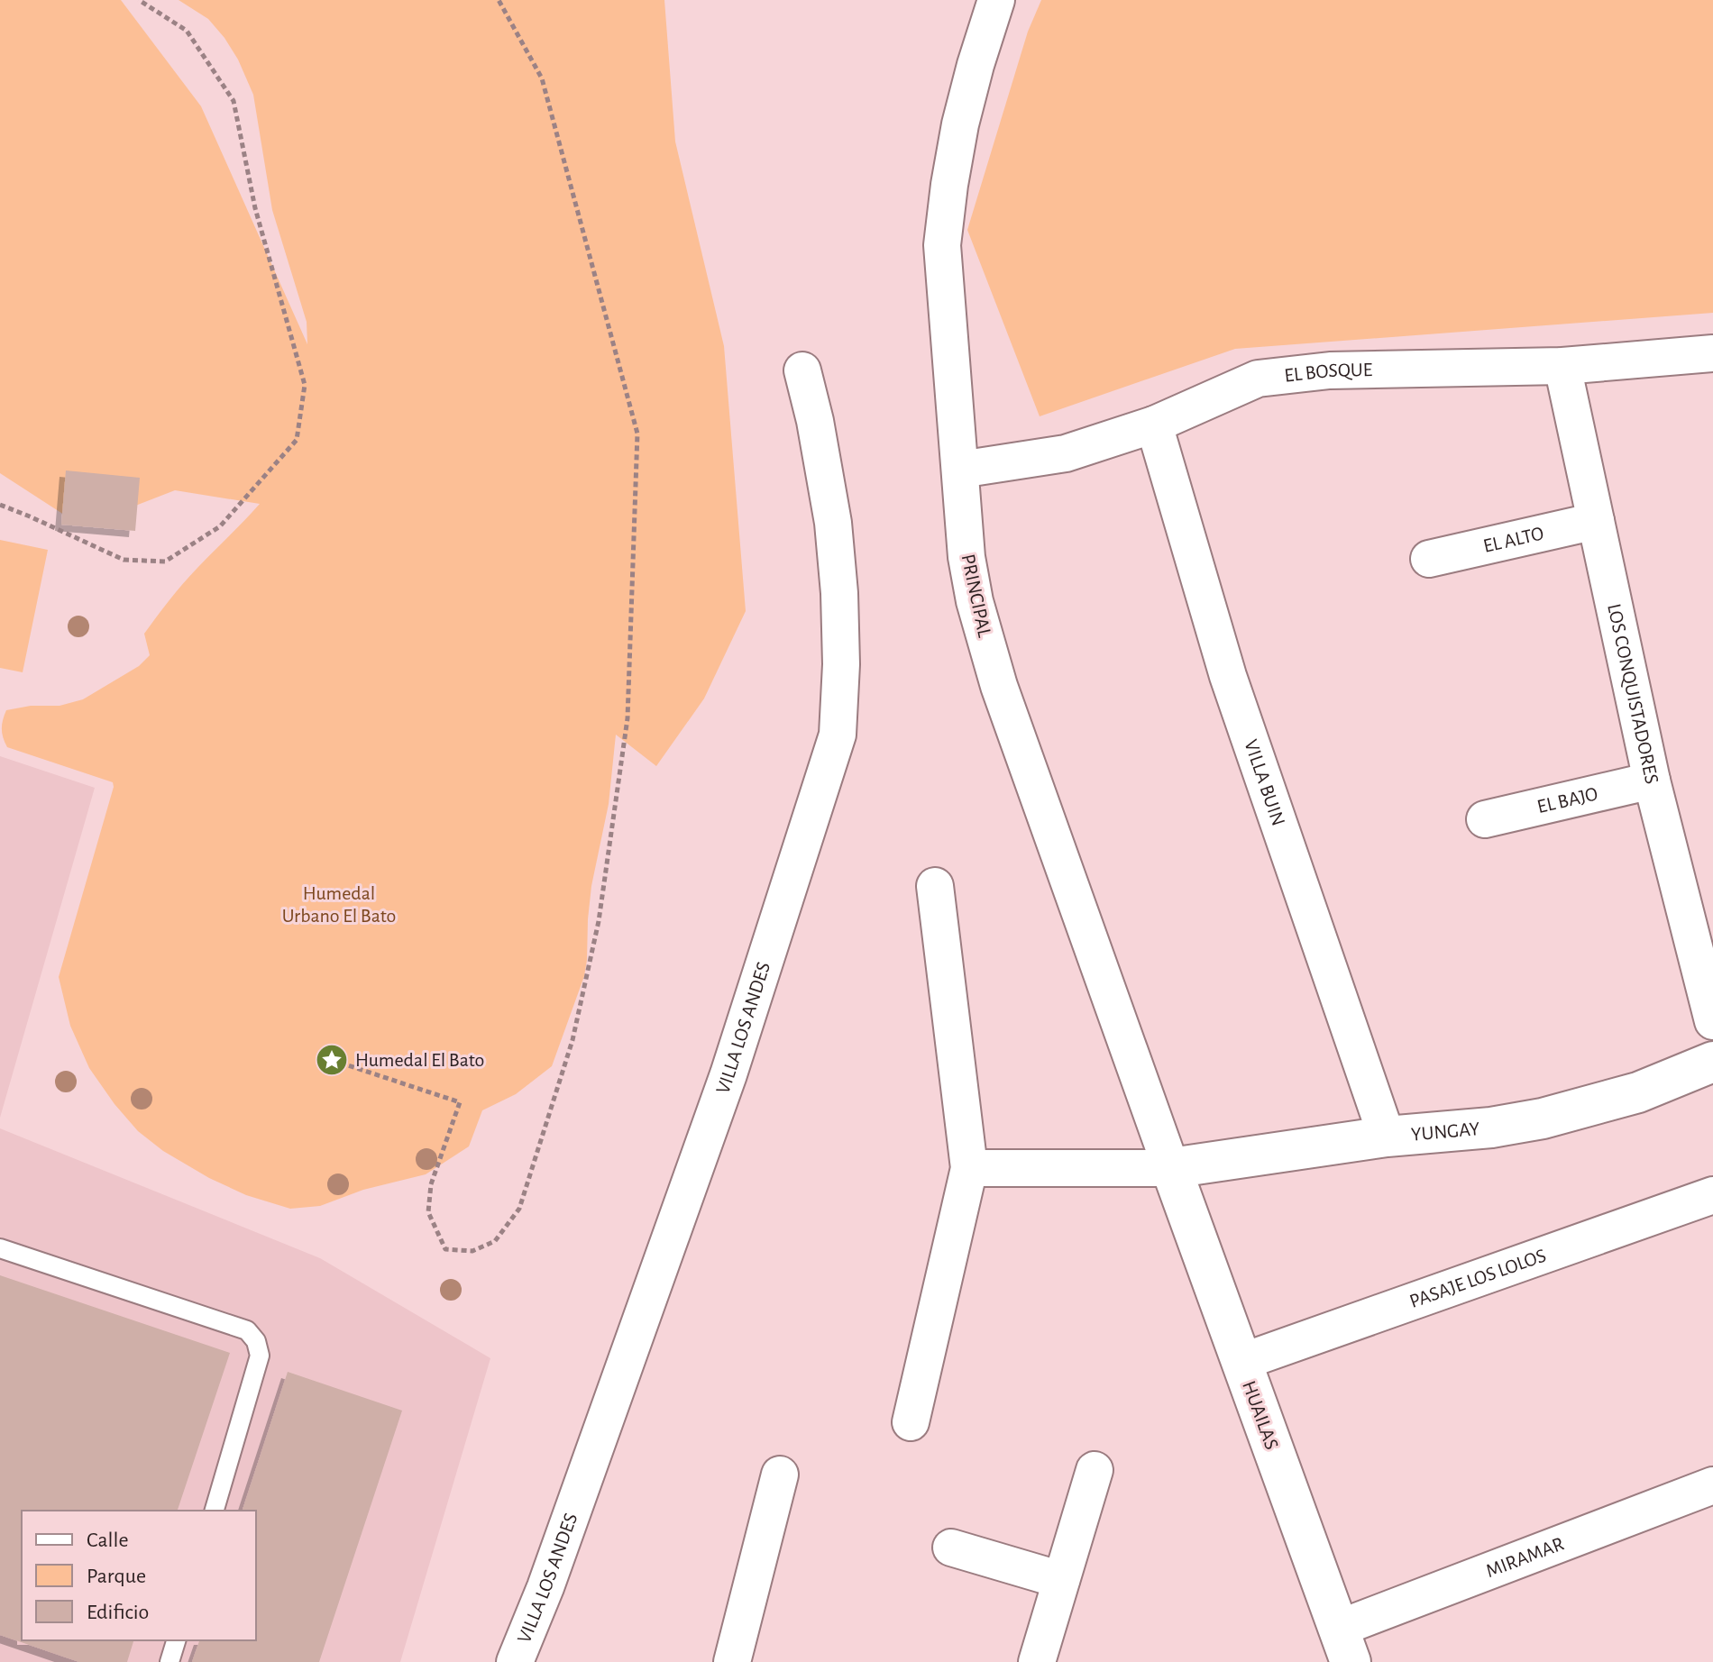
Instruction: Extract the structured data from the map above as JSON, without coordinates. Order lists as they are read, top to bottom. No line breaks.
{"streets":{"street":["EL BOSQUE","EL ALTO","PRINCIPAL","LOS CONQUISTADORES","VILLA BUIN","EL BAJO","VILLA LOS ANDES","YUNGAY","PASAJE LOS LOLOS","HUAILAS","MIRAMAR"]},"crossings":[["EL BOSQUE","PRINCIPAL"],["EL BOSQUE","LOS CONQUISTADORES"],["EL BOSQUE","VILLA BUIN"],["EL ALTO","LOS CONQUISTADORES"],["PRINCIPAL","YUNGAY"],["PRINCIPAL","HUAILAS"],["LOS CONQUISTADORES","EL BAJO"],["VILLA BUIN","YUNGAY"],["YUNGAY","HUAILAS"],["PASAJE LOS LOLOS","HUAILAS"],["HUAILAS","MIRAMAR"]],"parks":["Humedal Urbano El Bato"],"places":{"place":["Humedal El Bato"]},"legend":["Calle","Parque","Edificio"]}
